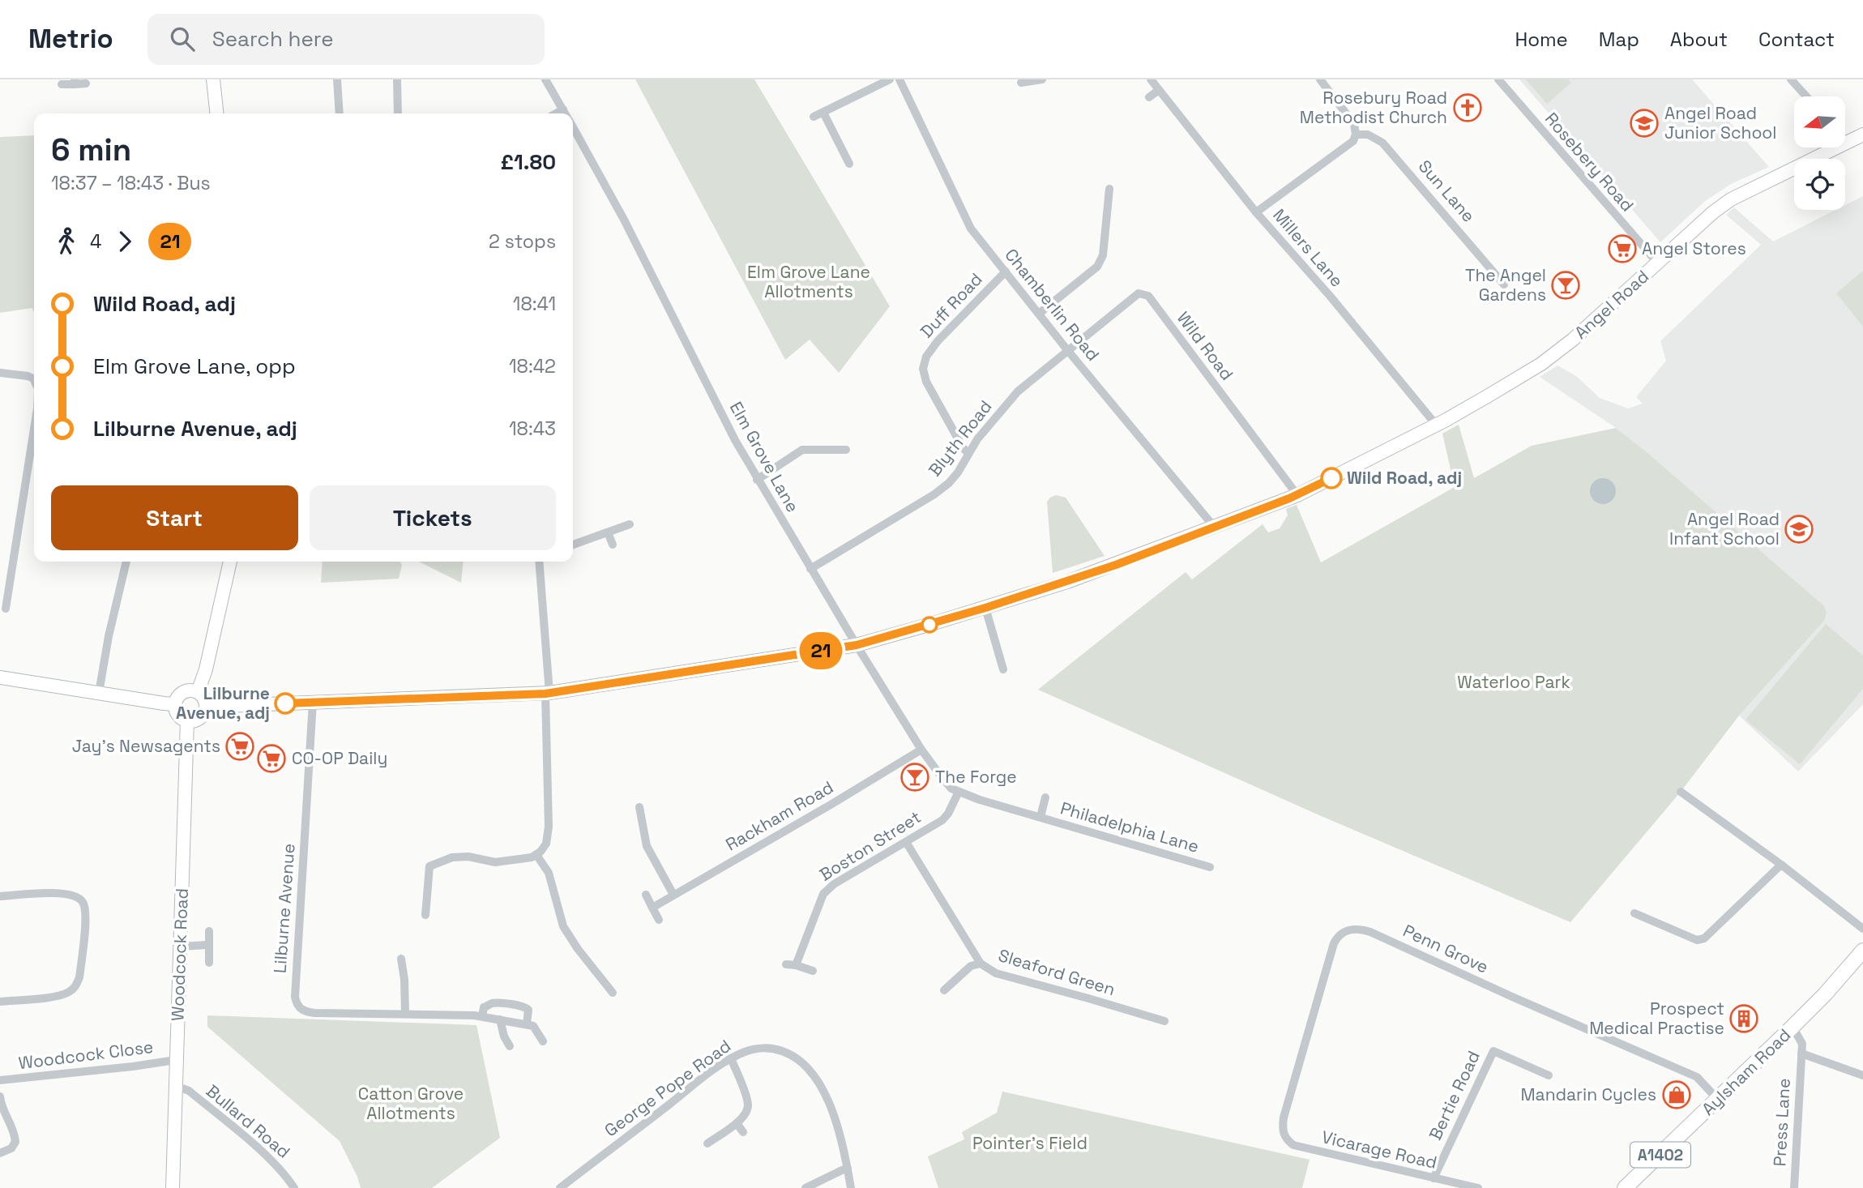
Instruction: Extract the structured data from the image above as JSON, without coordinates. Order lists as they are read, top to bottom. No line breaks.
{"streets":{"main road":["Aylsham Road","A1402"],"street":["Rosebery Road","Sun Lane","Millers Lane","Chamberlin Road","Angel Road","Duff Road","Wild Road","Blyth Road","Elm Grove Lane","Rackham Road","Philadelphia Lane","Boston Street","Lilburne Avenue","Penn Grove","Woodcock Road","Sleaford Green","Woodcock Close","George Pope Road","Bertie Road","Bullard Road","Press Lane","Vicarage Road"]},"crossings":[["Rosebery Road","Angel Road"],["Millers Lane","Angel Road"],["Chamberlin Road","Angel Road"],["Chamberlin Road","Duff Road"],["Chamberlin Road","Wild Road"],["Chamberlin Road","Blyth Road"],["Angel Road","Wild Road"],["Angel Road","Elm Grove Lane"],["Angel Road","Lilburne Avenue"],["Angel Road","Woodcock Road"],["Duff Road","Blyth Road"],["Wild Road","Blyth Road"],["Blyth Road","Elm Grove Lane"],["Elm Grove Lane","Rackham Road"],["Elm Grove Lane","Philadelphia Lane"],["Elm Grove Lane","Boston Street"],["Philadelphia Lane","Boston Street"],["Boston Street","Sleaford Green"],["Penn Grove","Aylsham Road"],["Penn Grove","Vicarage Road"],["Woodcock Road","Woodcock Close"],["Woodcock Road","Bullard Road"],["Aylsham Road","Press Lane"],["Bertie Road","Vicarage Road"]],"parks":["Elm Grove Lane Allotments","Waterloo Park","Catton Grove Allotments","Pointer's Field"],"places":{"church":["Rosebury Road Methodist Church"],"school or university":["Angel Road Junior School","Angel Road Infant School"],"supermarket":["Angel Stores","Jay's Newsagents","CO-OP Daily"],"bar":["The Angel Gardens","The Forge"],"other":["Wild Road, adj","Lilburne Avenue, adj"],"building":["Prospect Medical Practise"],"shop":["Mandarin Cycles"]},"lines":["bus line 21"],"north":"left","page":{"header":"Metrio","search":"Search here","nav":["Home","Map","About","Contact"],"on_map":"21","heading":["6 min","18:37 – 18:43 · Bus","£1.80"],"legs":["4","21","2 stops"],"list":[{"name":"Wild Road, adj","value":"18:41"},{"name":"Elm Grove Lane, opp","value":"18:42"},{"name":"Lilburne Avenue, adj","value":"18:43"}],"buttons":["Start","Tickets"]}}
